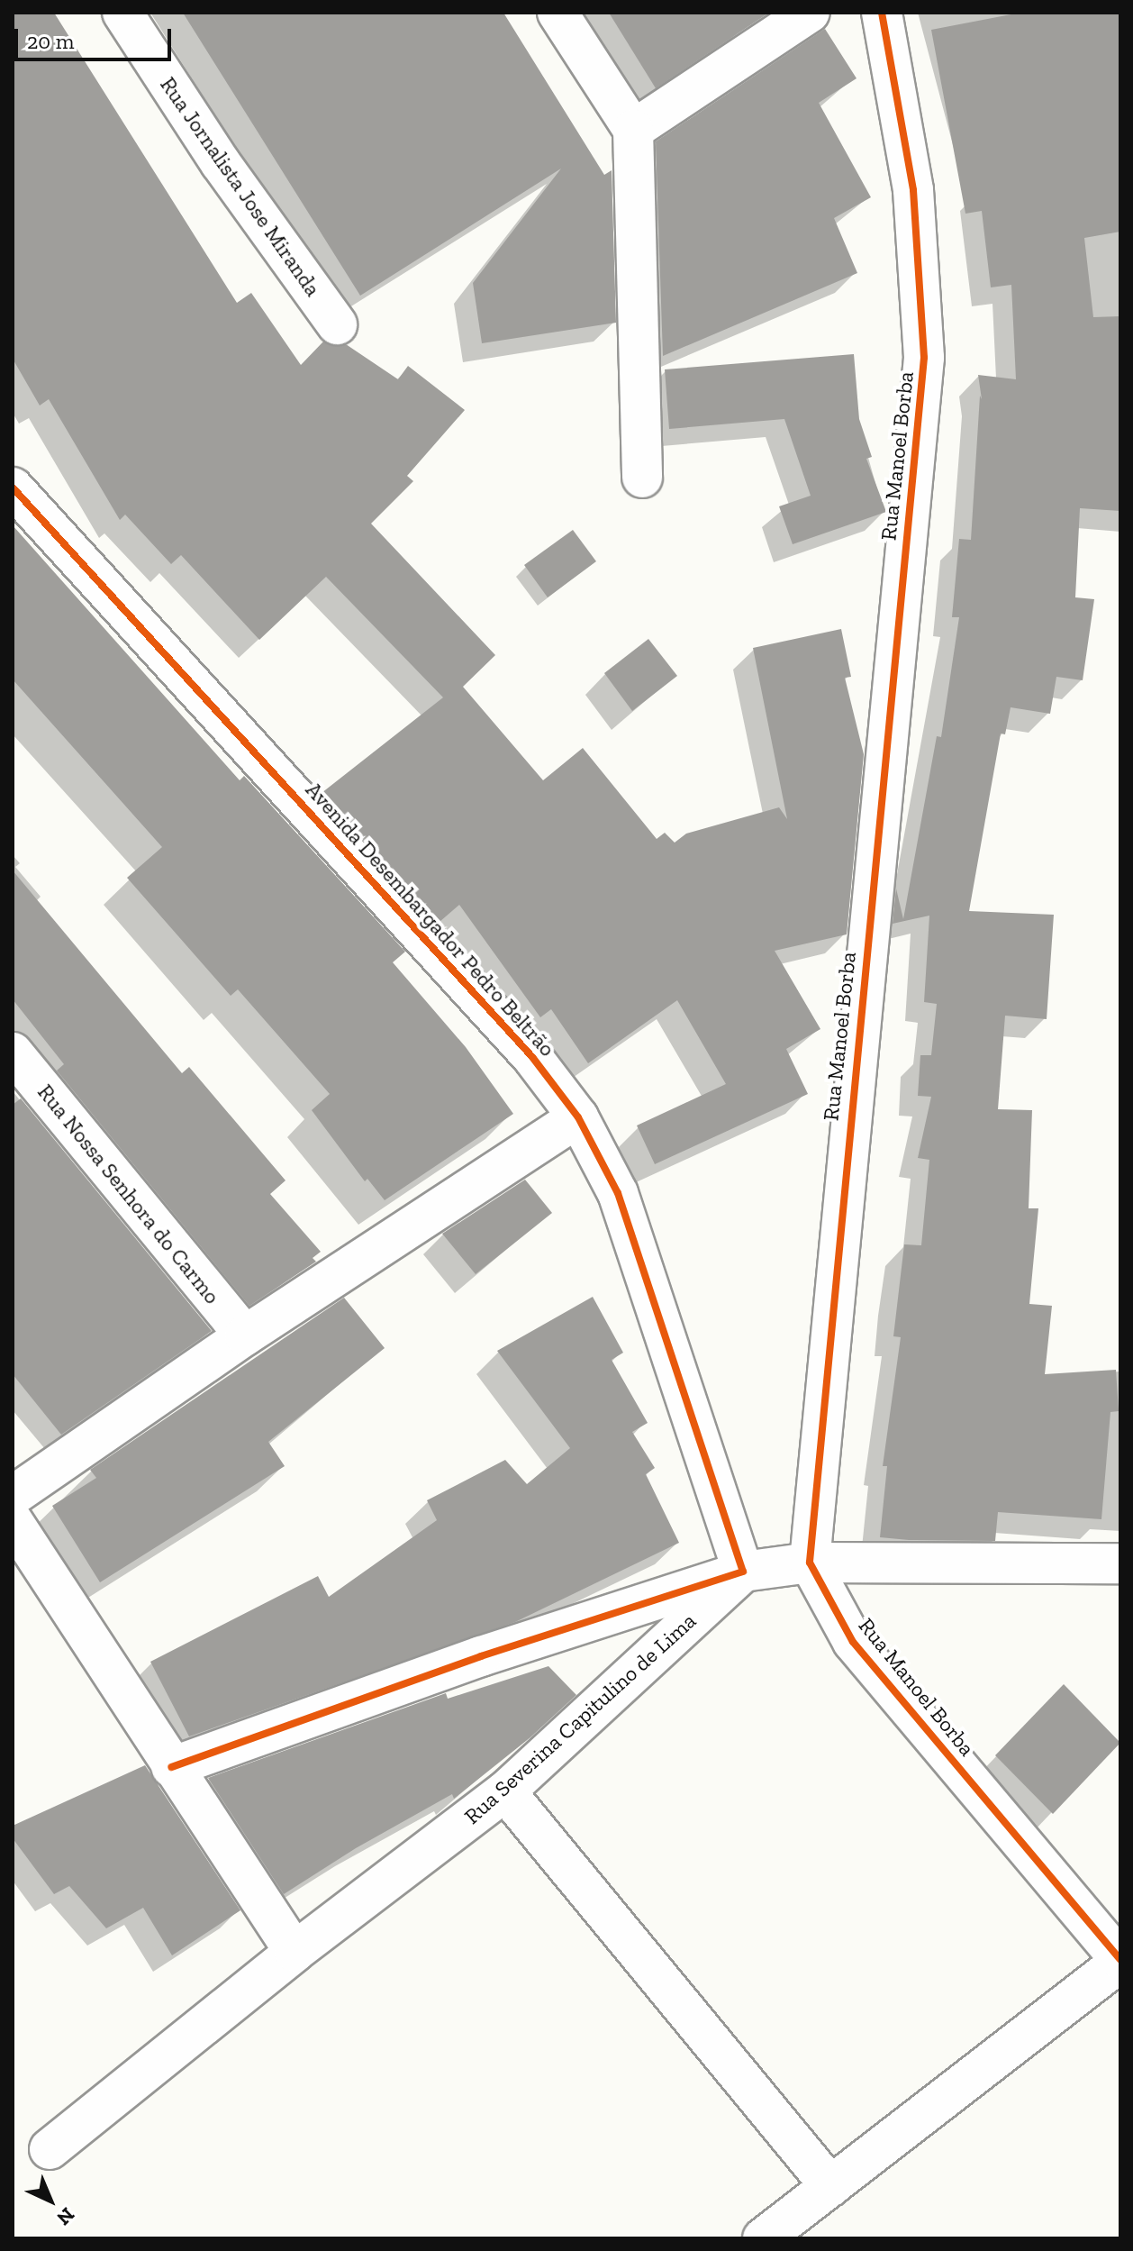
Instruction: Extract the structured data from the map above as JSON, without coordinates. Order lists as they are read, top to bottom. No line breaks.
{"streets":{"street":["Rua Jornalista Jose Miranda","Rua Manoel Borba","Avenida Desembargador Pedro Beltrão","Rua Nossa Senhora do Carmo","Rua Severina Capitulino de Lima"]},"crossings":[["Avenida Desembargador Pedro Beltrão","Rua Severina Capitulino de Lima"]],"scale_bar":"20 m","north":"bottom right"}
